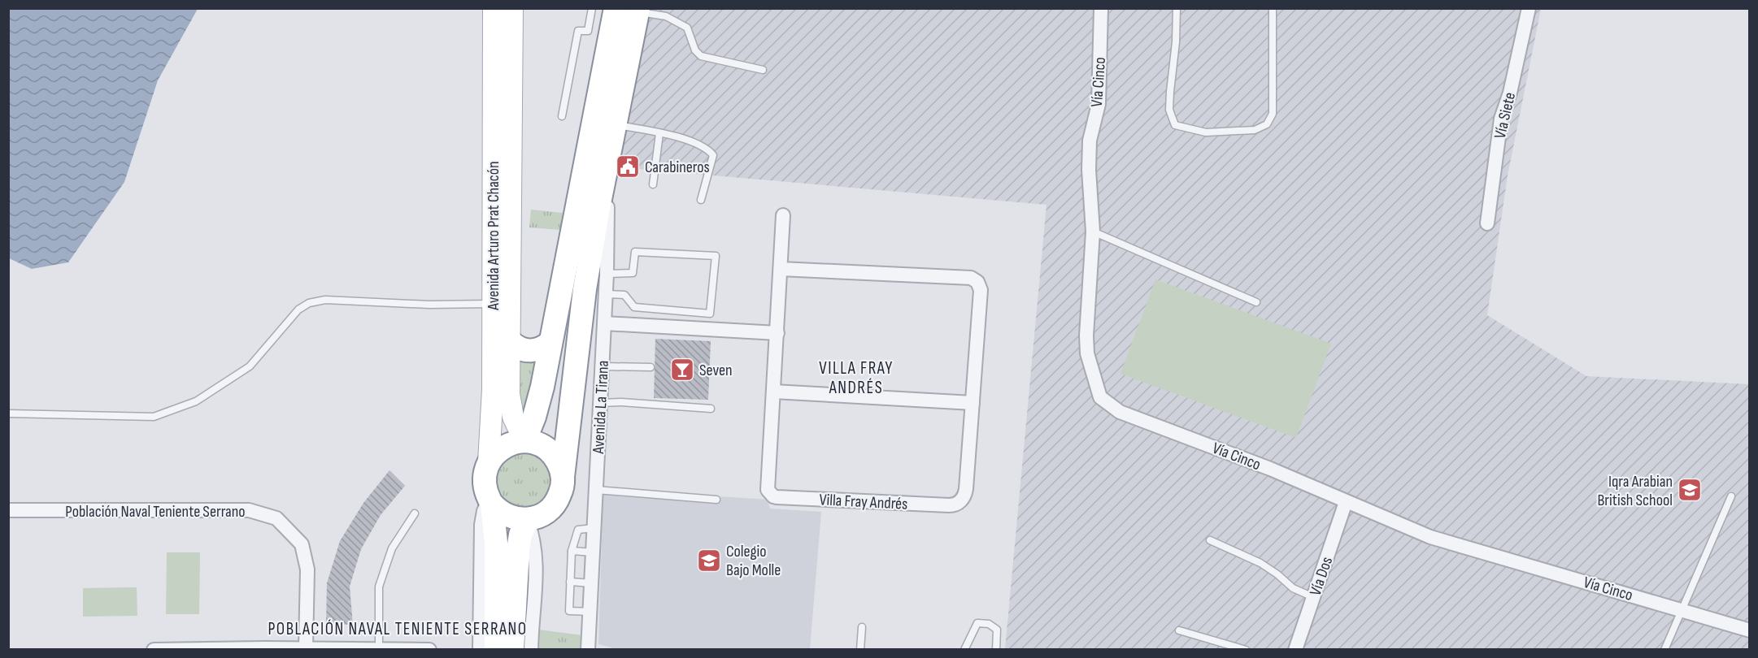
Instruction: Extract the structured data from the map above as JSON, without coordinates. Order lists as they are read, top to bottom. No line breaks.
{"streets":{"highway":["Avenida Arturo Prat Chacón","Avenida La Tirana"],"street":["Vía Cinco","Vía Siete","Villa Fray Andrés","Población Naval Teniente Serrano","Vía Dos"]},"crossings":[["Vía Cinco","Vía Dos"],["Avenida Arturo Prat Chacón","Avenida La Tirana"]],"districts":["VILLA FRAY ANDRÉS","POBLACIÓN NAVAL TENIENTE SERRANO"],"places":{"public building":["Carabineros"],"bar":["Seven"],"school or university":["Iqra Arabian British School","Colegio Bajo Molle"]}}
